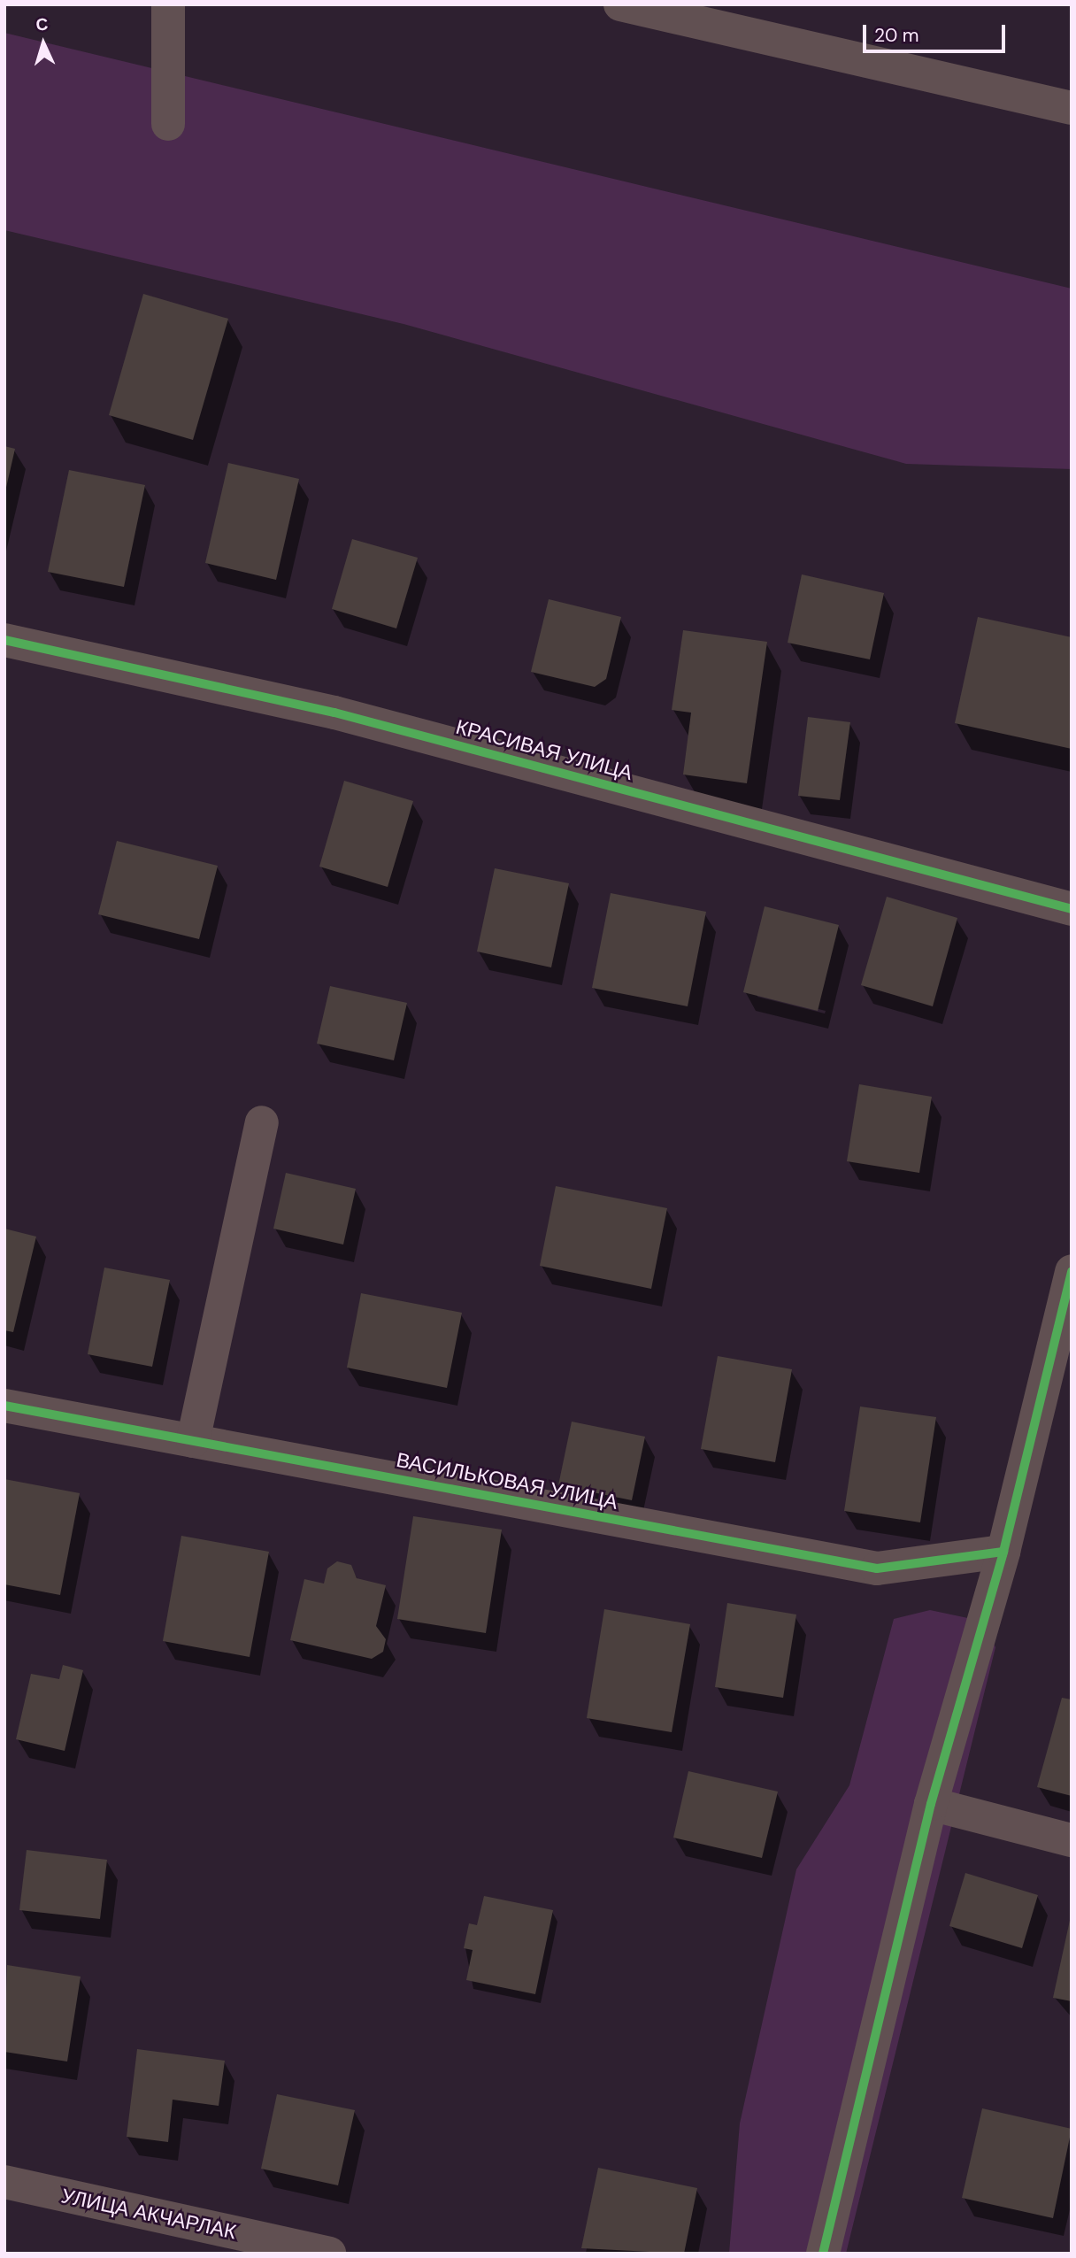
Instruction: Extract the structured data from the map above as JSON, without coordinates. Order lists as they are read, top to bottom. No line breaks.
{"streets":{"street":["КРАСИВАЯ УЛИЦА","ВАСИЛЬКОВАЯ УЛИЦА","УЛИЦА АКЧАРЛАК"]},"scale_bar":"20 m","north":"top"}
